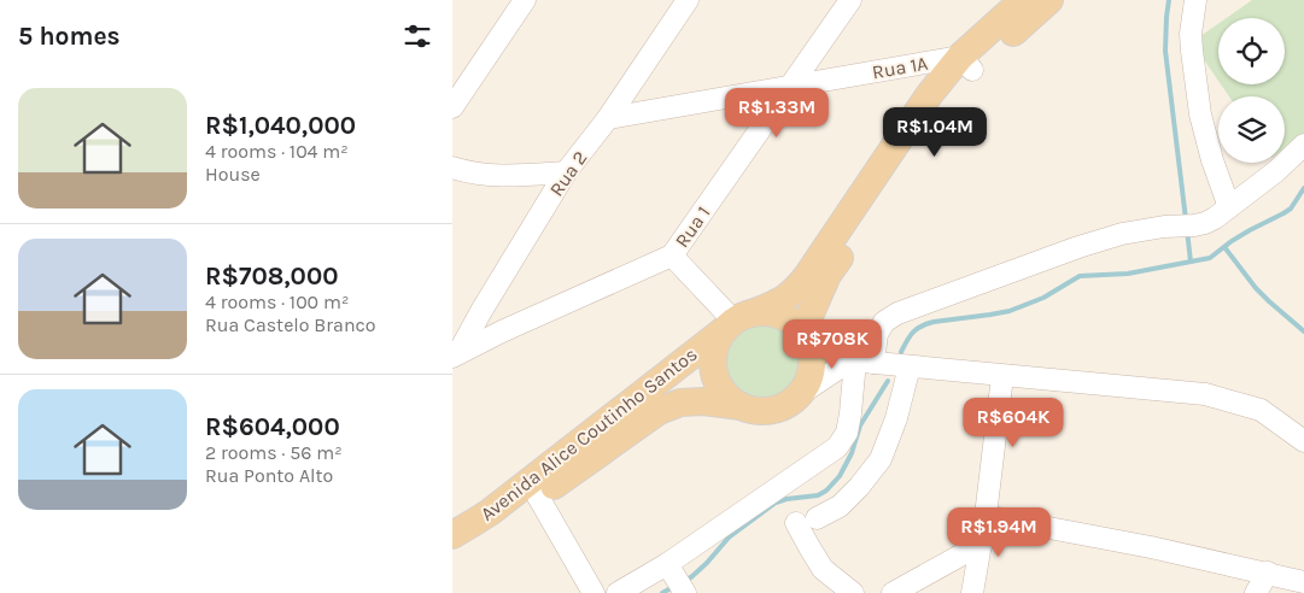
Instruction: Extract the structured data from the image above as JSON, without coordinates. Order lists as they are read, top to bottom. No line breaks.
{"streets":{"main road":["Avenida Alice Coutinho Santos"],"street":["Rua 1A","Rua 2","Rua 1"]},"crossings":[["Rua 1A","Rua 2"],["Rua 1A","Rua 1"],["Rua 1A","Avenida Alice Coutinho Santos"],["Rua 2","Rua 1"]],"page":{"heading":"5 homes","list":[{"name":"R$1,040,000","note":"4 rooms · 104 m² · House"},{"name":"R$708,000","note":"4 rooms · 100 m² · Rua Castelo Branco"},{"name":"R$604,000","note":"2 rooms · 56 m² · Rua Ponto Alto"}],"price":["R$1.33M","R$1.04M","R$708K","R$604K","R$1.94M"]}}
